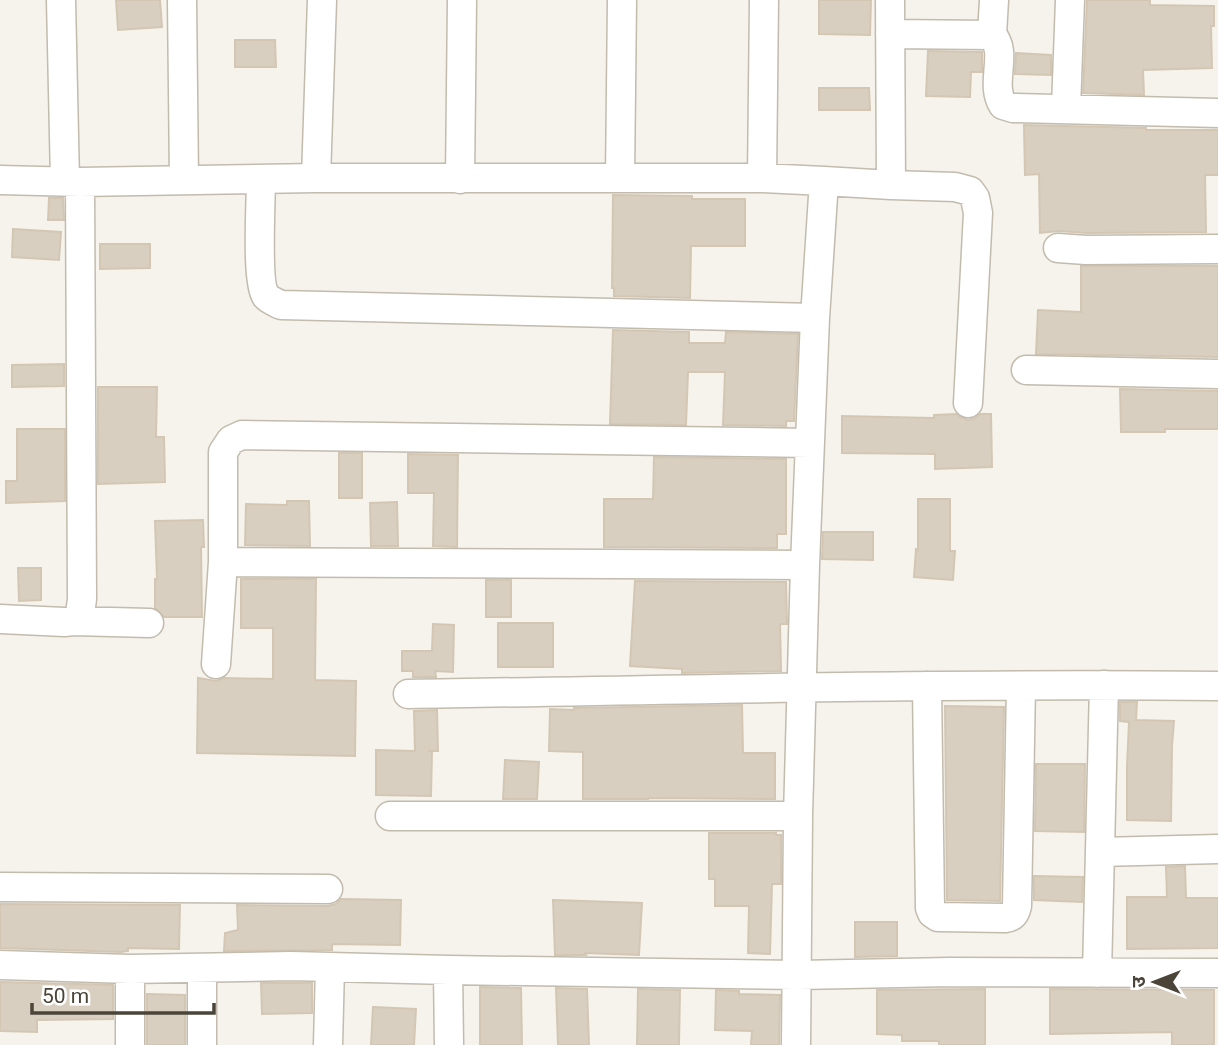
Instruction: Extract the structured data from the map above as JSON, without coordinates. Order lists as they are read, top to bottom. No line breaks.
{"scale_bar":"50 m","north":"left"}
